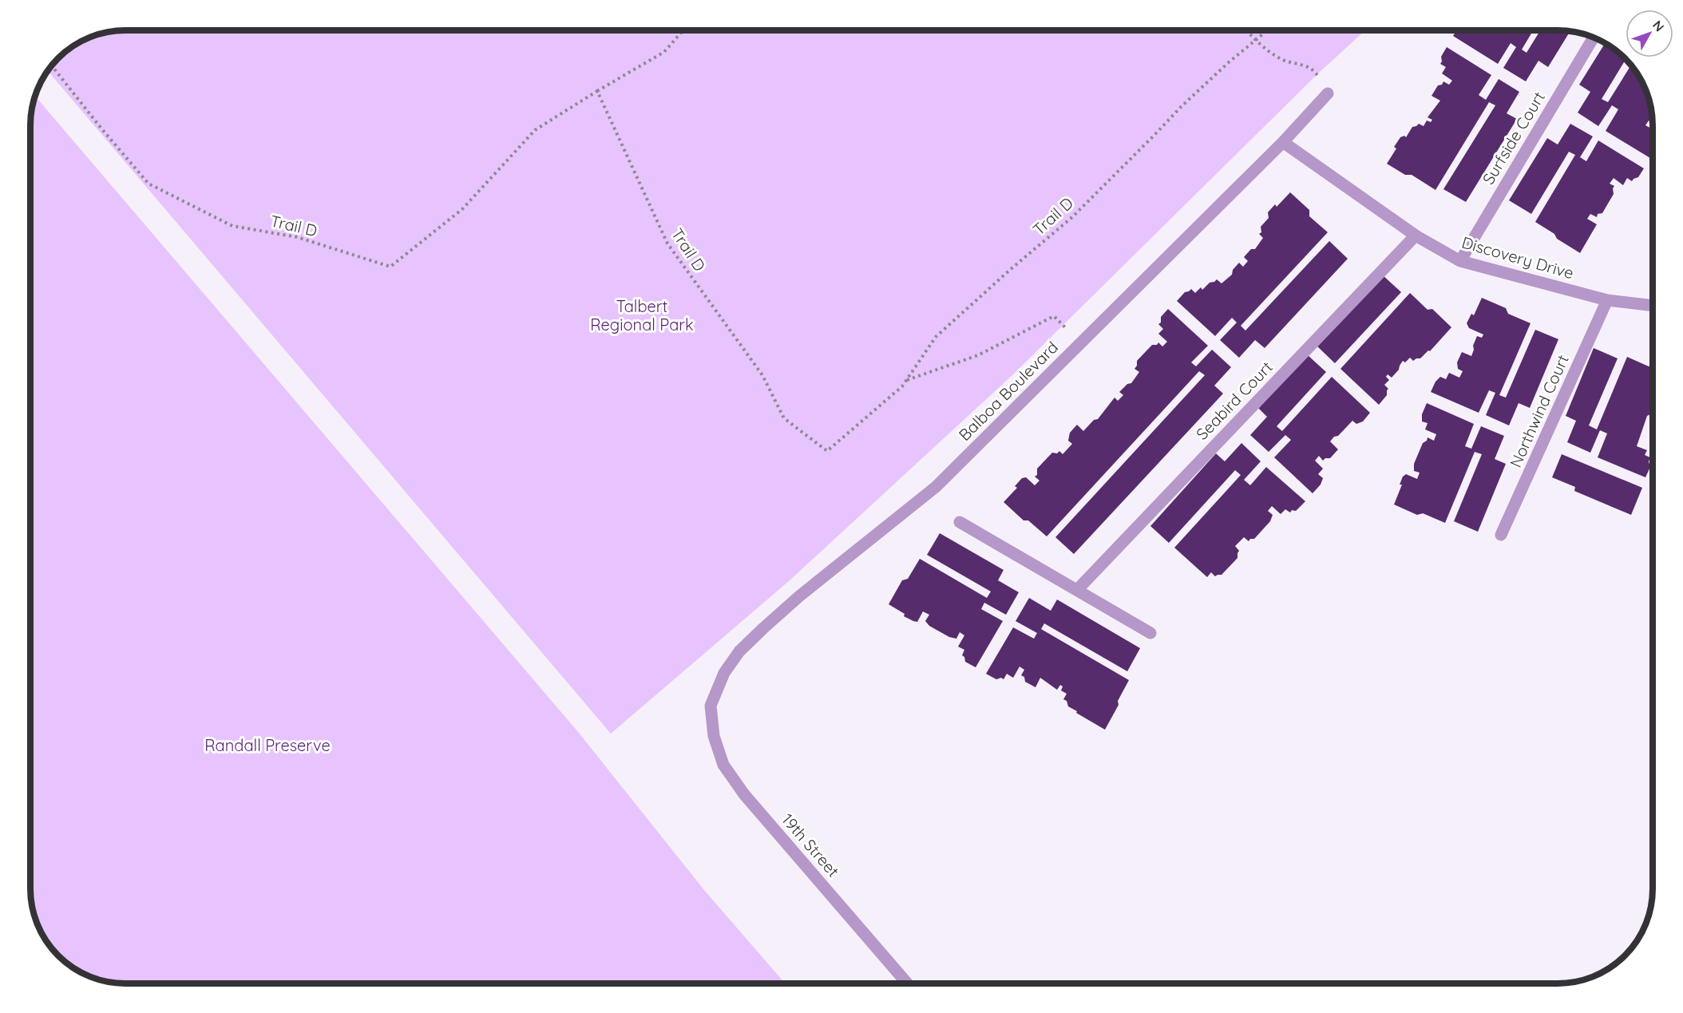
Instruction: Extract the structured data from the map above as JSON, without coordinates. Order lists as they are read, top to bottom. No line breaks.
{"streets":{"street":["Surfside Court","Discovery Drive","Balboa Boulevard","Seabird Court","Northwind Court","19th Street"],"path":["Trail D"]},"crossings":[["Surfside Court","Discovery Drive"],["Discovery Drive","Balboa Boulevard"],["Discovery Drive","Seabird Court"],["Discovery Drive","Northwind Court"],["Balboa Boulevard","19th Street"]],"parks":["Talbert Regional Park","Randall Preserve"],"north":"top right"}
